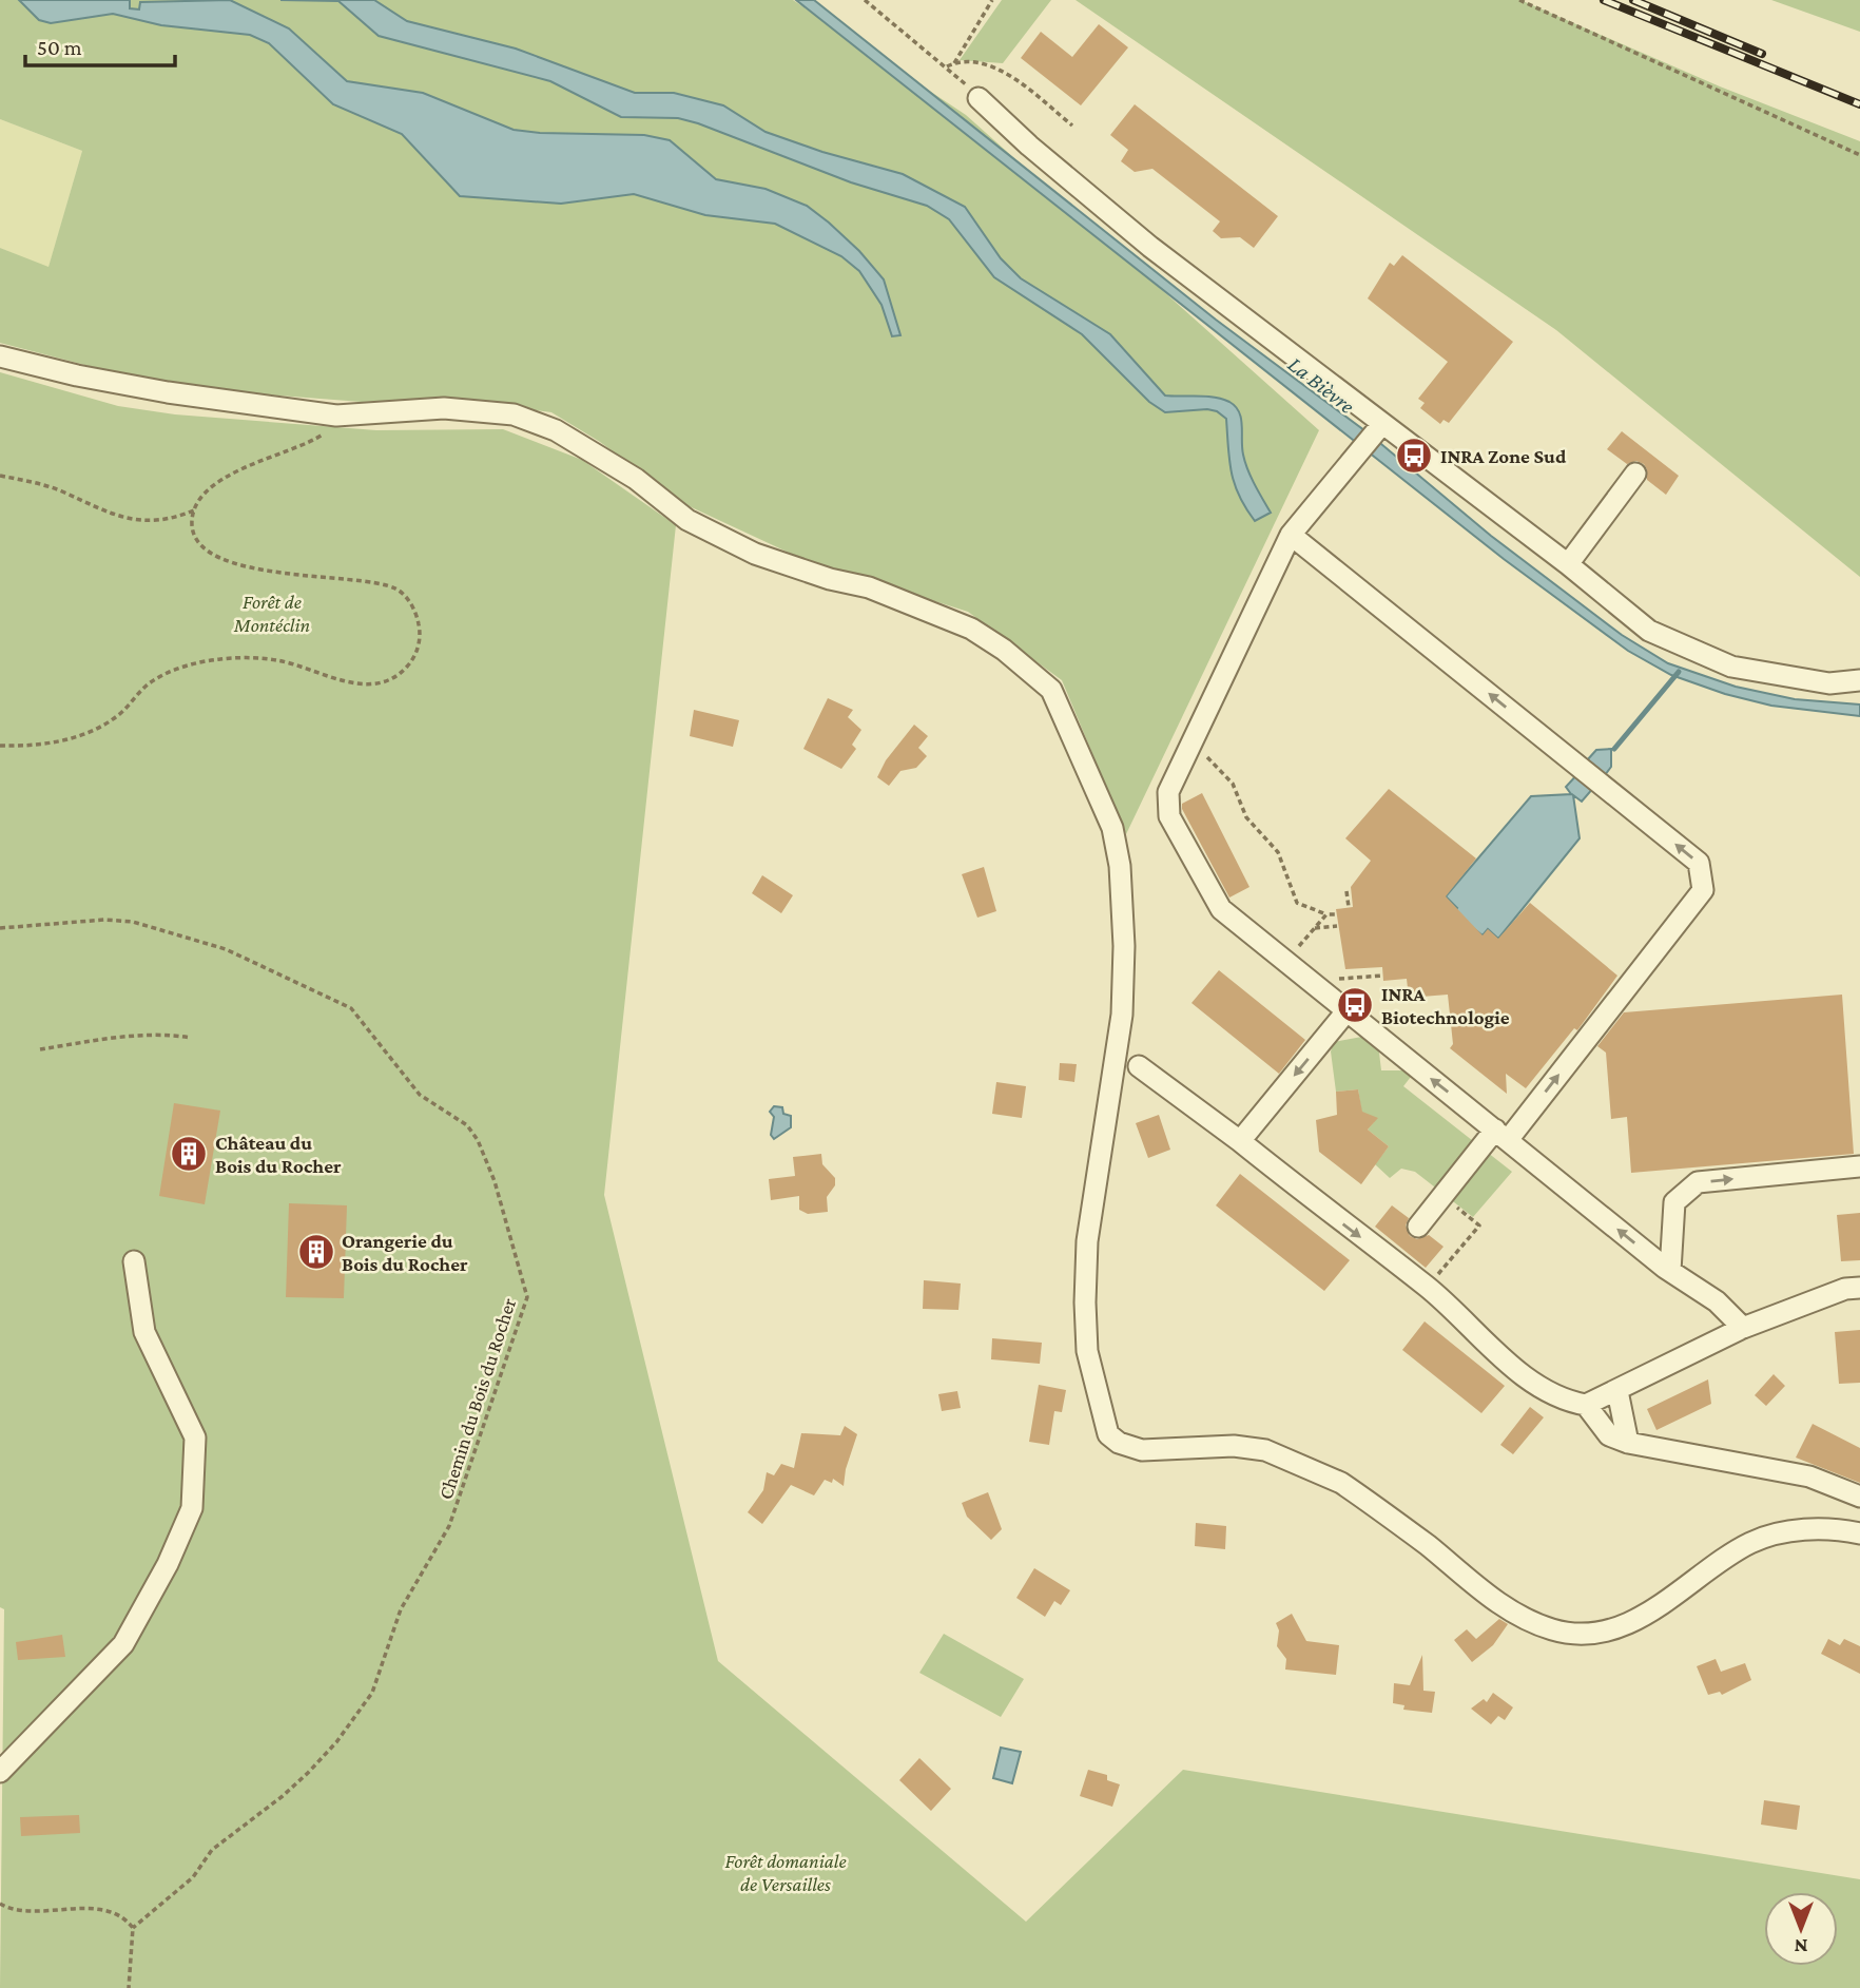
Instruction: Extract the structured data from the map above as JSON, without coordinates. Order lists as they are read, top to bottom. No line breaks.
{"streets":{"path":["Chemin du Bois du Rocher"]},"water":["La Bièvre"],"parks":["Forêt de Montéclin","Forêt domaniale de Versailles"],"places":{"bus stop":["INRA Zone Sud","INRA Biotechnologie"],"building":["Château du Bois du Rocher","Orangerie du Bois du Rocher"]},"scale_bar":"50 m","north":"bottom"}
